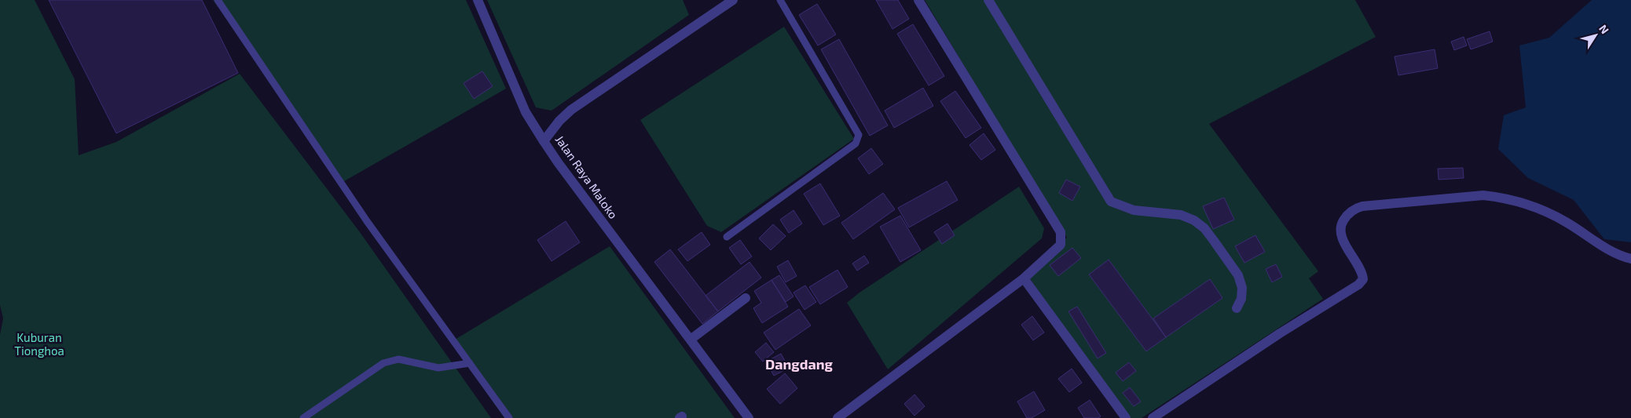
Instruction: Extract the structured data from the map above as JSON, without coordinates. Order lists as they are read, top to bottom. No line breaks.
{"streets":{"street":["Jalan Raya Maloko"]},"districts":["Dangdang"],"parks":["Kuburan Tionghoa"],"north":"top right"}
